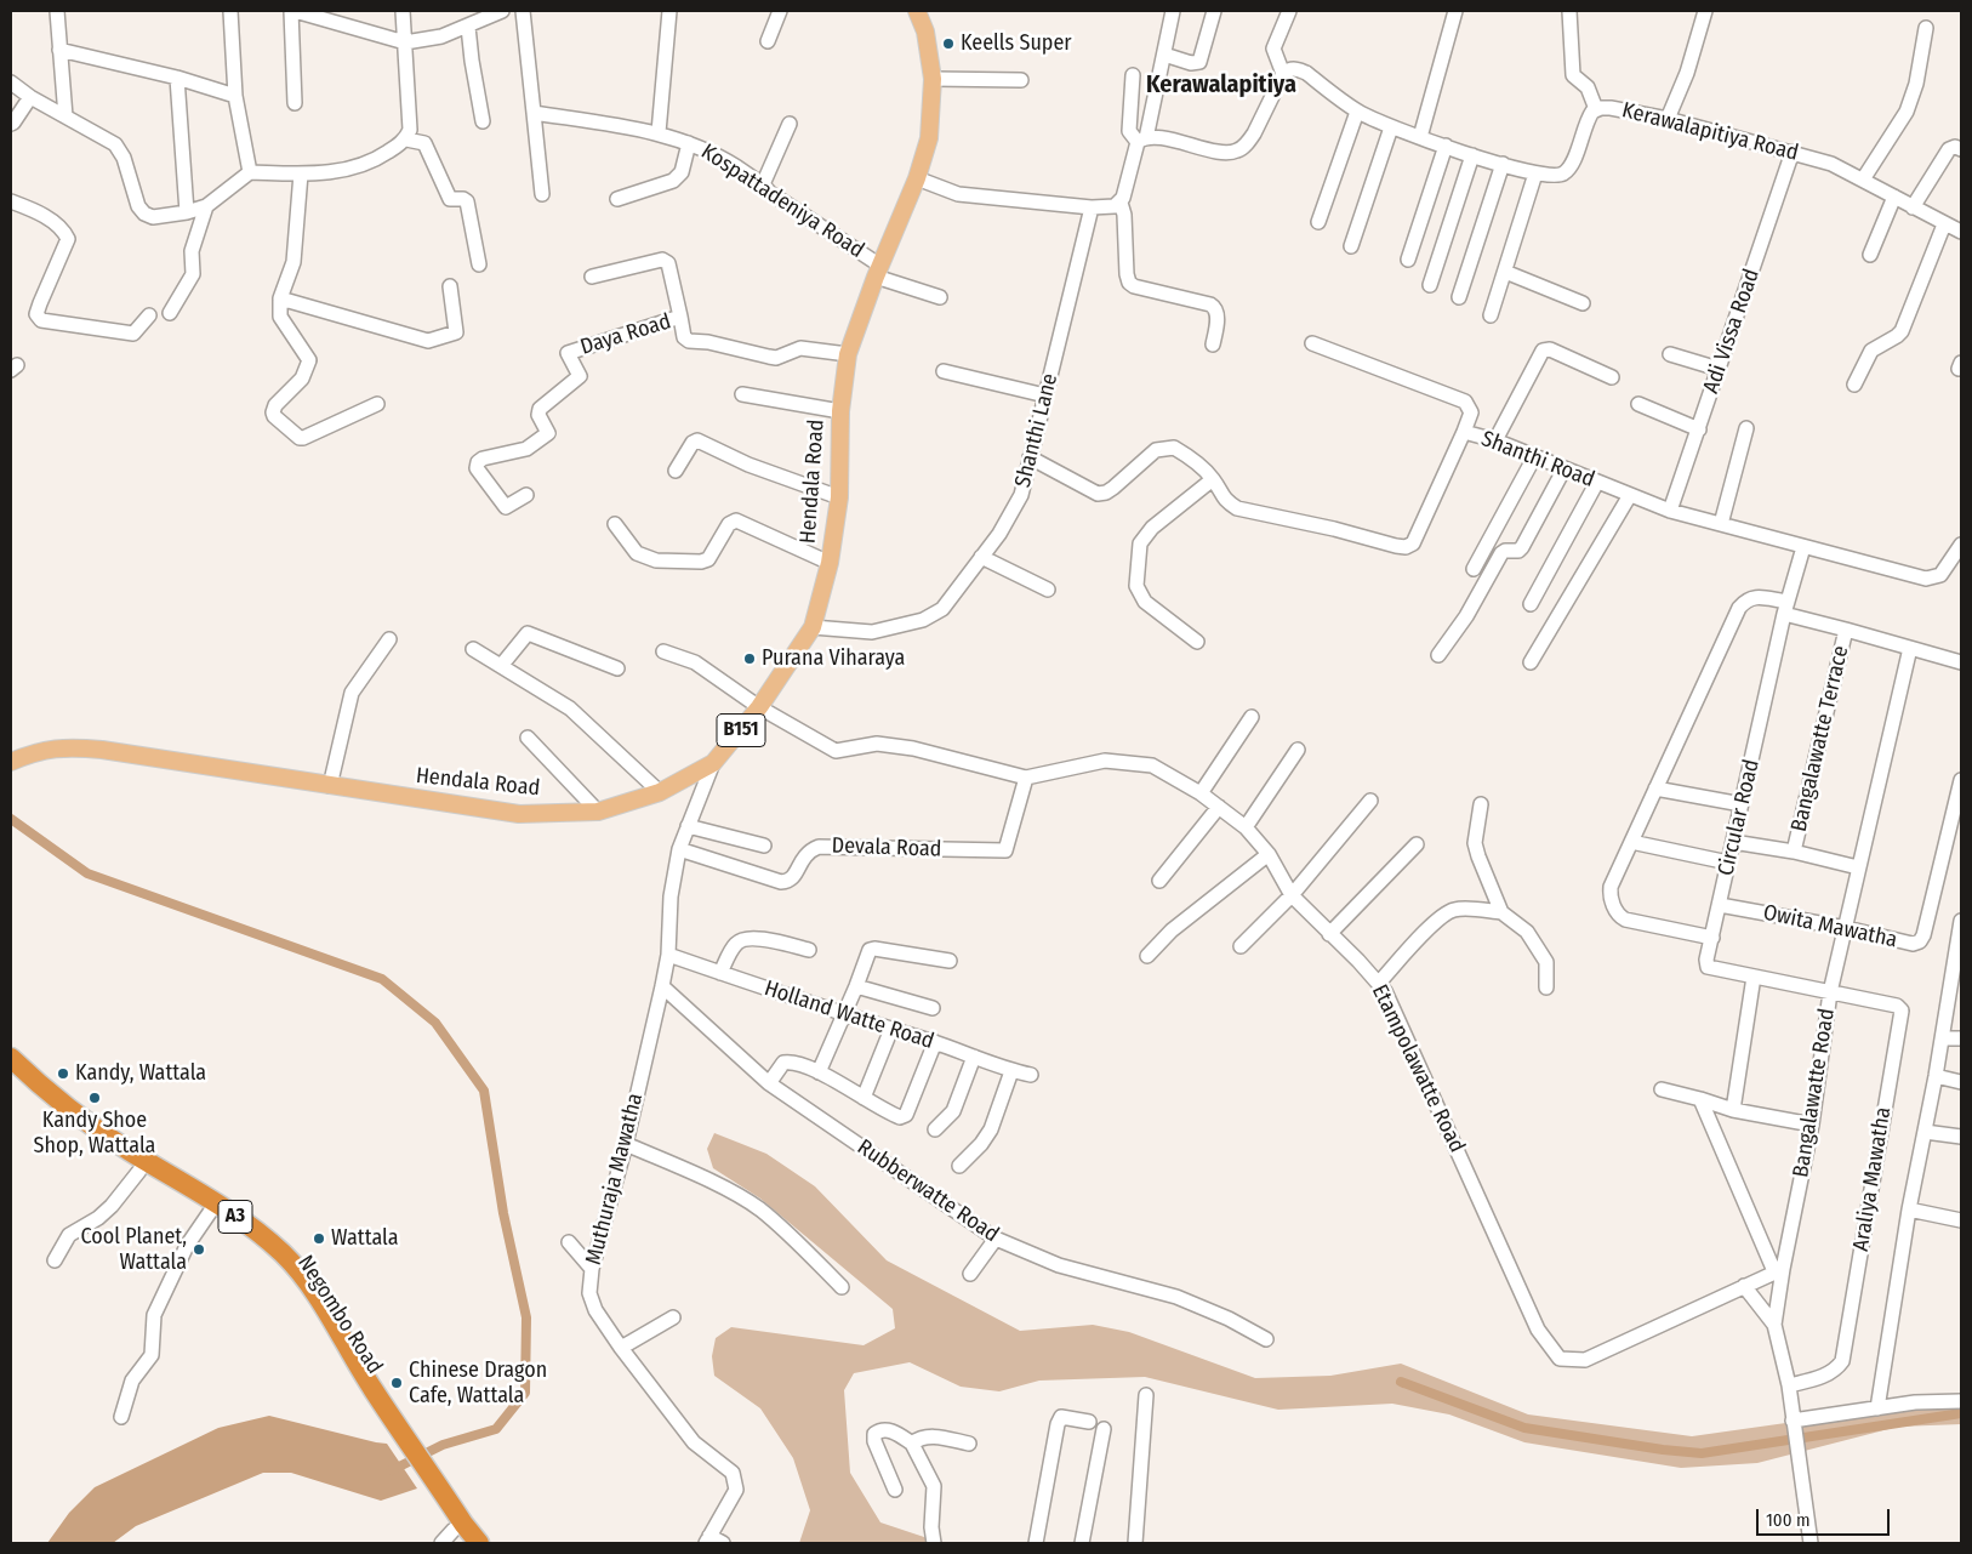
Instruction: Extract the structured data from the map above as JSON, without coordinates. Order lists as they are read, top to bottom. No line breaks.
{"streets":{"highway":["A3","Negombo Road"],"main road":["Hendala Road","B151"],"street":["Kerawalapitiya Road","Kospattadeniya Road","Adi Vissa Road","Daya Road","Shanthi Lane","Shanthi Road","Bangalawatte Terrace","Circular Road","Devala Road","Owita Mawatha","Holland Watte Road","Etampolawatte Road","Bangalawatte Road","Muthuraja Mawatha","Araliya Mawatha","Rubberwatte Road"]},"crossings":[["Kerawalapitiya Road","Adi Vissa Road"],["Kospattadeniya Road","Hendala Road"],["Adi Vissa Road","Shanthi Road"],["Daya Road","Hendala Road"],["Shanthi Lane","Shanthi Road"],["Shanthi Lane","Hendala Road"],["Shanthi Road","Circular Road"],["Hendala Road","Etampolawatte Road"],["Hendala Road","Muthuraja Mawatha"],["Bangalawatte Terrace","Circular Road"],["Bangalawatte Terrace","Bangalawatte Road"],["Circular Road","Owita Mawatha"],["Circular Road","Bangalawatte Road"],["Circular Road","Araliya Mawatha"],["Devala Road","Etampolawatte Road"],["Devala Road","Muthuraja Mawatha"],["Owita Mawatha","Bangalawatte Road"],["Holland Watte Road","Muthuraja Mawatha"],["Etampolawatte Road","Bangalawatte Road"],["Bangalawatte Road","Araliya Mawatha"],["Muthuraja Mawatha","Rubberwatte Road"]],"districts":["Kerawalapitiya"],"places":["Keells Super","Purana Viharaya","Kandy, Wattala","Kandy Shoe Shop, Wattala","Wattala","Cool Planet, Wattala","Chinese Dragon Cafe, Wattala"],"scale_bar":"100 m"}
